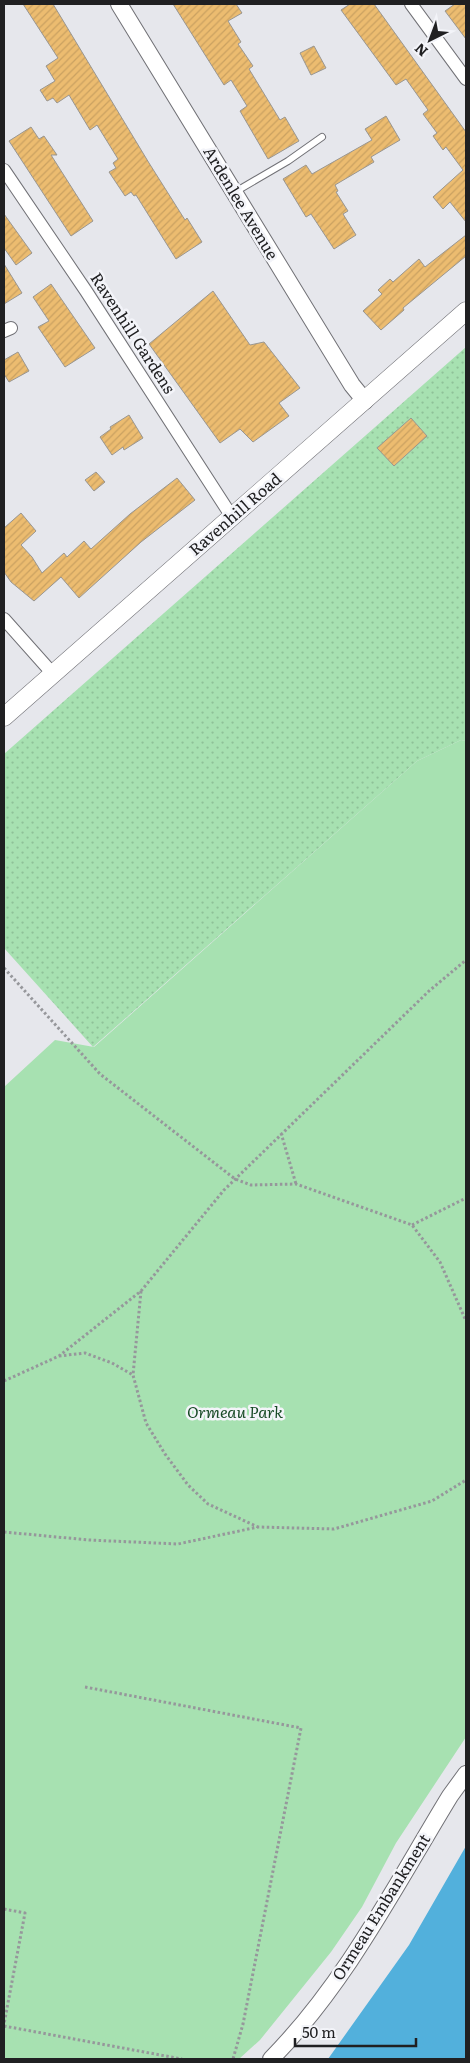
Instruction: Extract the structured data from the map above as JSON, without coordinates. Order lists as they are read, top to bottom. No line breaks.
{"streets":{"main road":["Ravenhill Road"],"street":["Ardenlee Avenue","Ravenhill Gardens","Ormeau Embankment"]},"crossings":[["Ardenlee Avenue","Ravenhill Road"],["Ravenhill Gardens","Ravenhill Road"]],"parks":["Ormeau Park"],"scale_bar":"50 m","north":"bottom left"}
